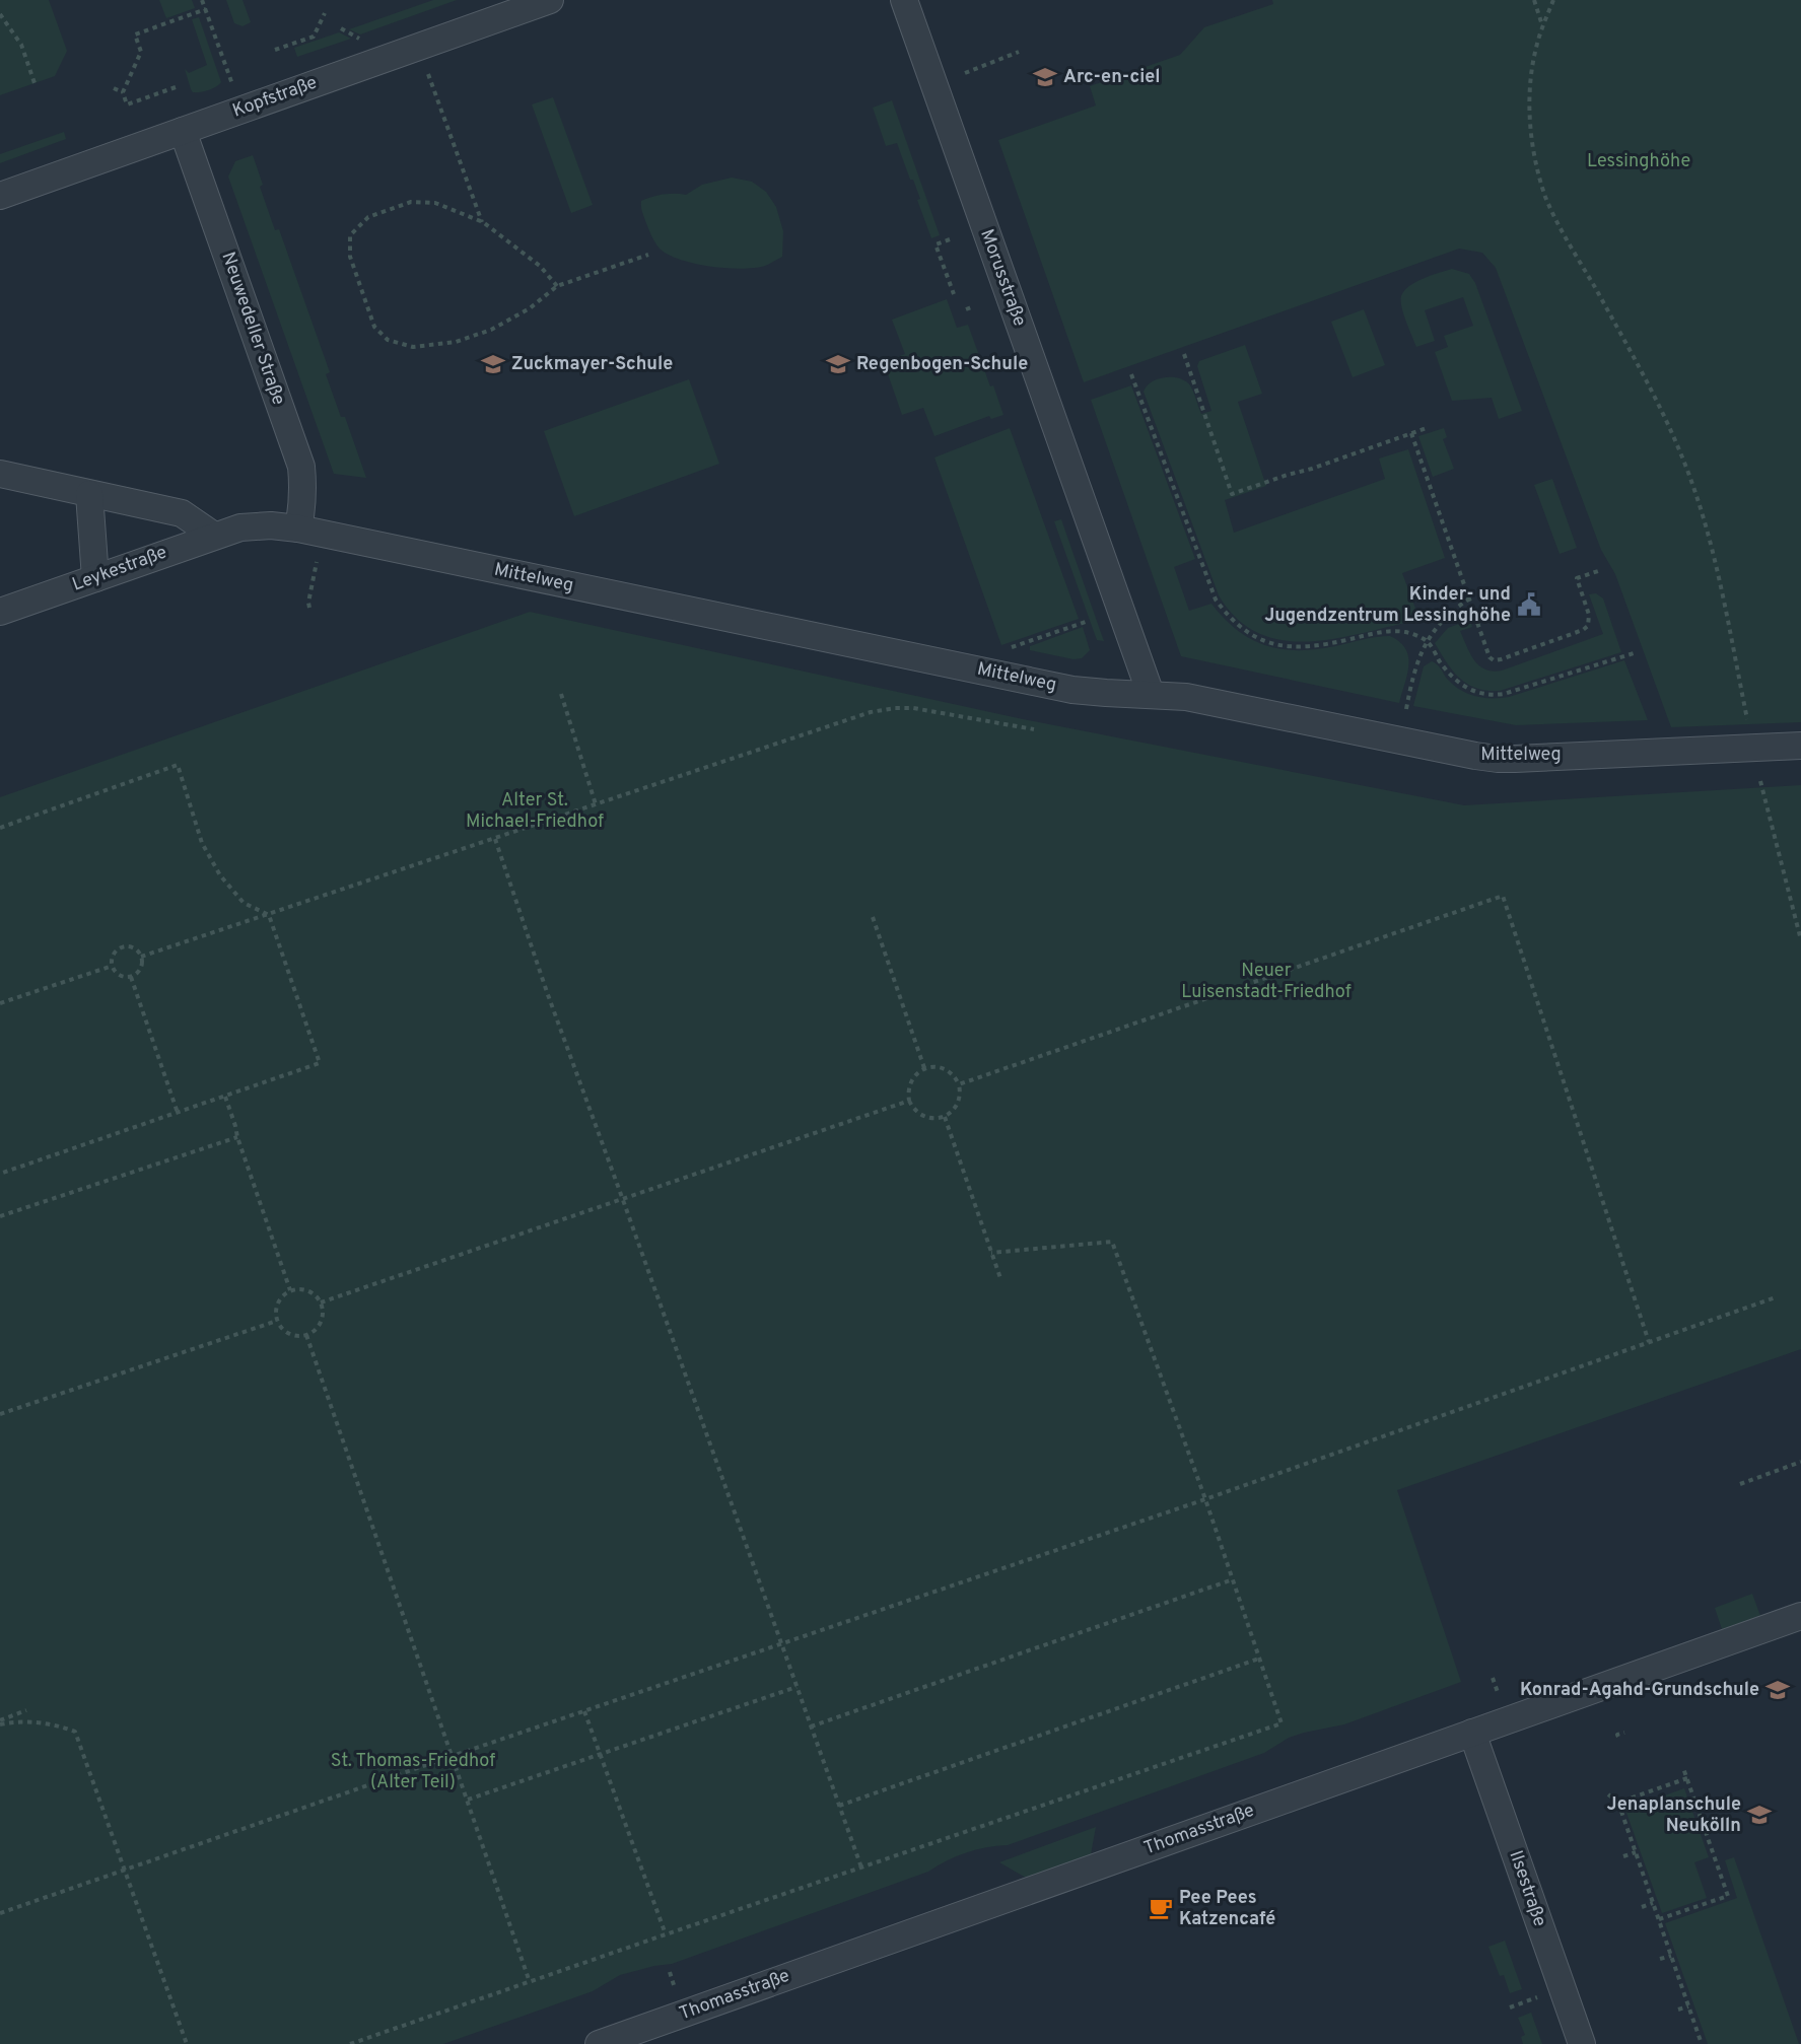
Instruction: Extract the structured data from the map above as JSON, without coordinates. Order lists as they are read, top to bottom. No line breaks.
{"streets":{"street":["Kopfstraße","Morusstraße","Neuwedeller Straße","Leykestraße","Mittelweg","Thomasstraße","Ilsestraße"]},"crossings":[["Kopfstraße","Neuwedeller Straße"],["Morusstraße","Mittelweg"],["Neuwedeller Straße","Mittelweg"],["Leykestraße","Mittelweg"],["Thomasstraße","Ilsestraße"]],"parks":["Lessinghöhe","Alter St. Michael-Friedhof","Neuer Luisenstadt-Friedhof","St. Thomas-Friedhof (Alter Teil)"],"places":{"school or university":["Arc-en-ciel","Zuckmayer-Schule","Regenbogen-Schule","Konrad-Agahd-Grundschule","Jenaplanschule Neukölln"],"public building":["Kinder- und Jugendzentrum Lessinghöhe"],"cafe":["Pee Pees Katzencafé"]}}
